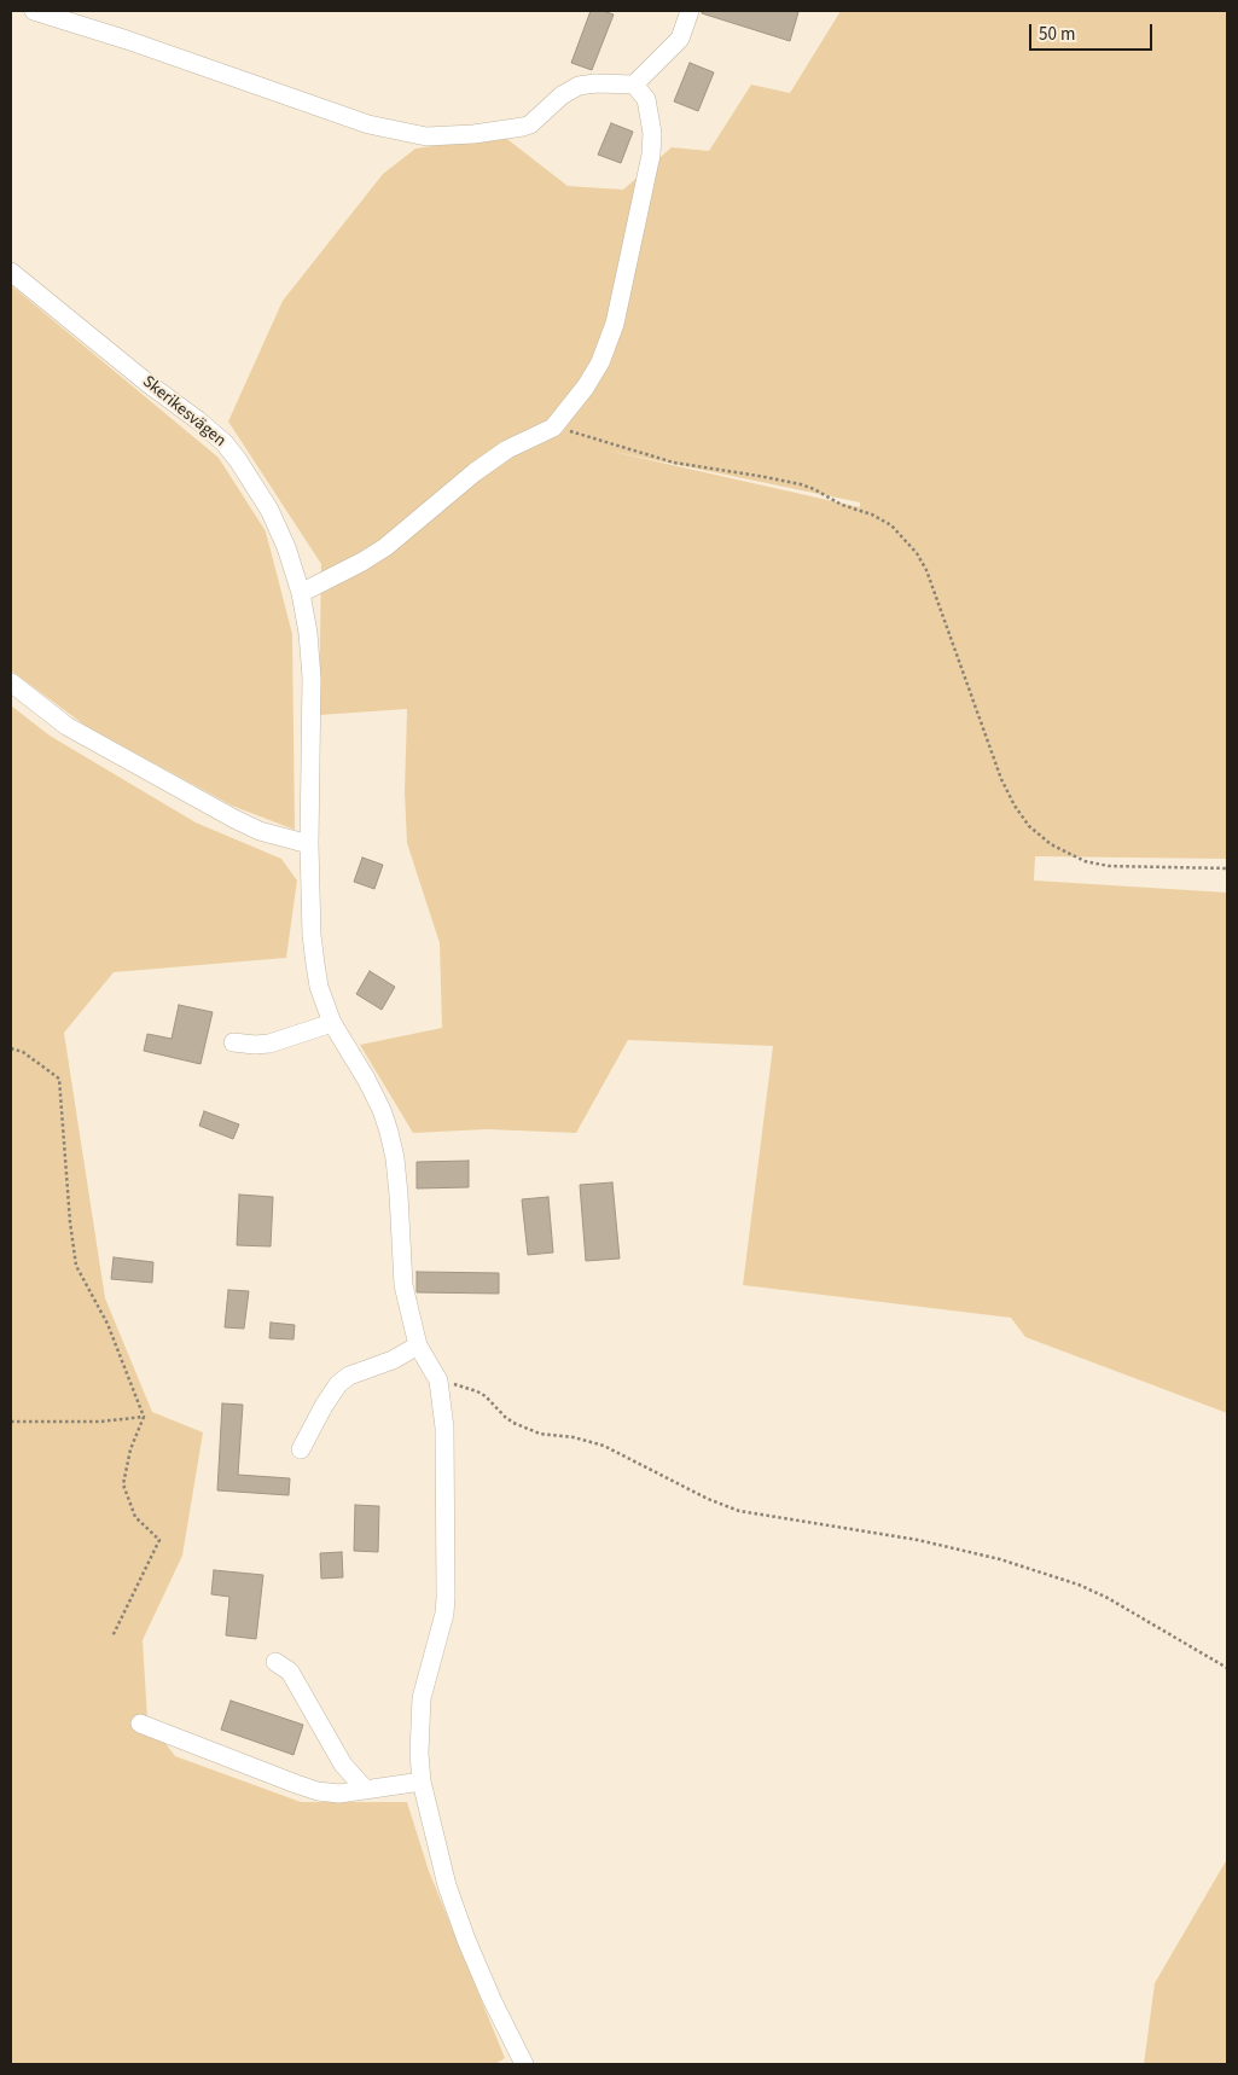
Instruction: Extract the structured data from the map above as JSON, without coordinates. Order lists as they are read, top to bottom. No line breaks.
{"streets":{"street":["Skerikesvägen"]},"scale_bar":"50 m"}
